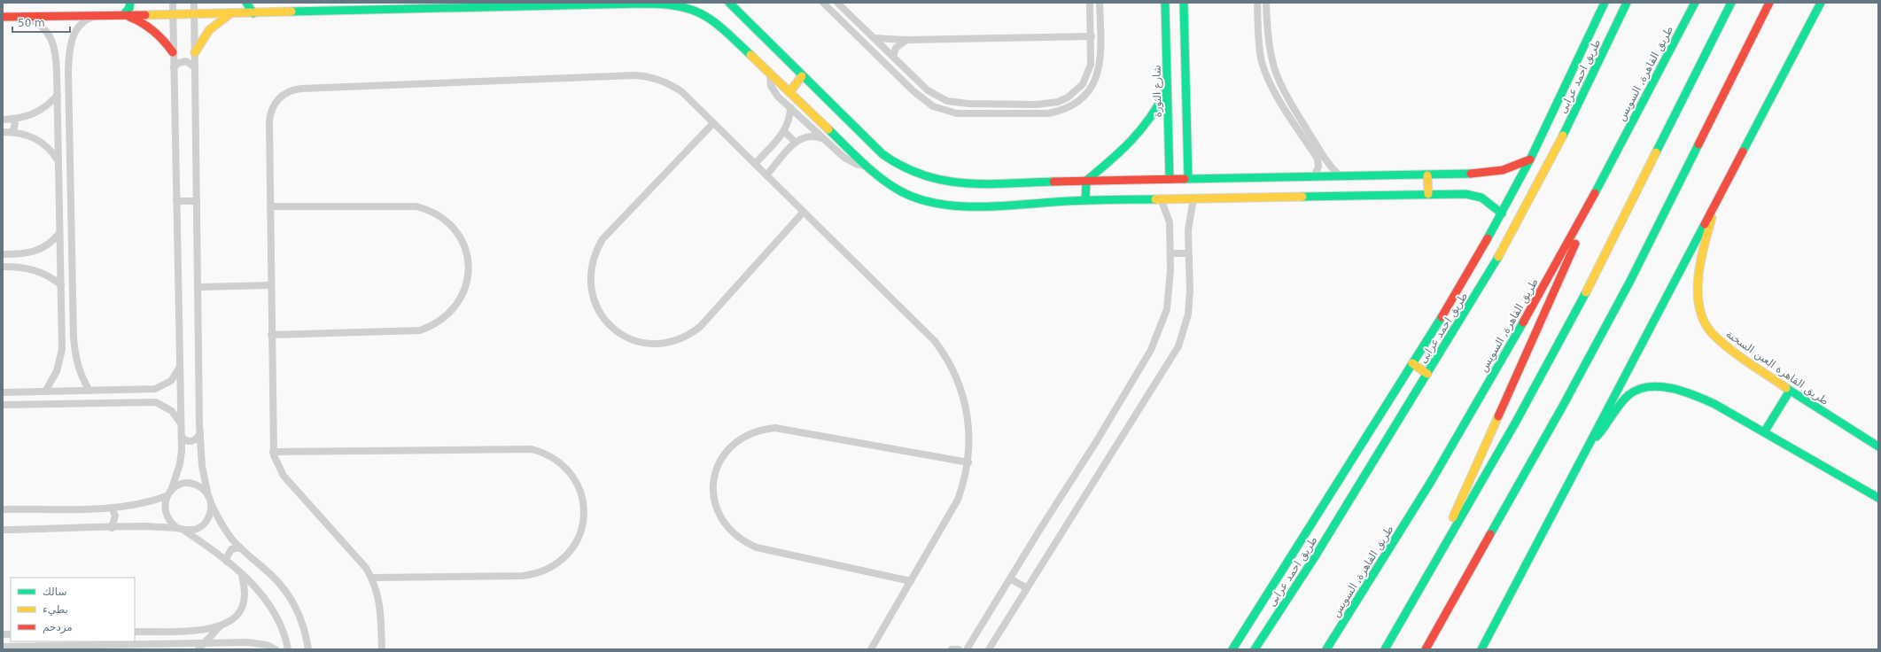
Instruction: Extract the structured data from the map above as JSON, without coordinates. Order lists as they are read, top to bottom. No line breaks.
{"streets":{"main road":["طريق القاهرة, السويس","طريق احمد عرابى","شارع الثورة","طريق القاهرة العين السخنة"]},"legend":["سالك","بطيء","مزدحم"],"scale_bar":"50 m"}
